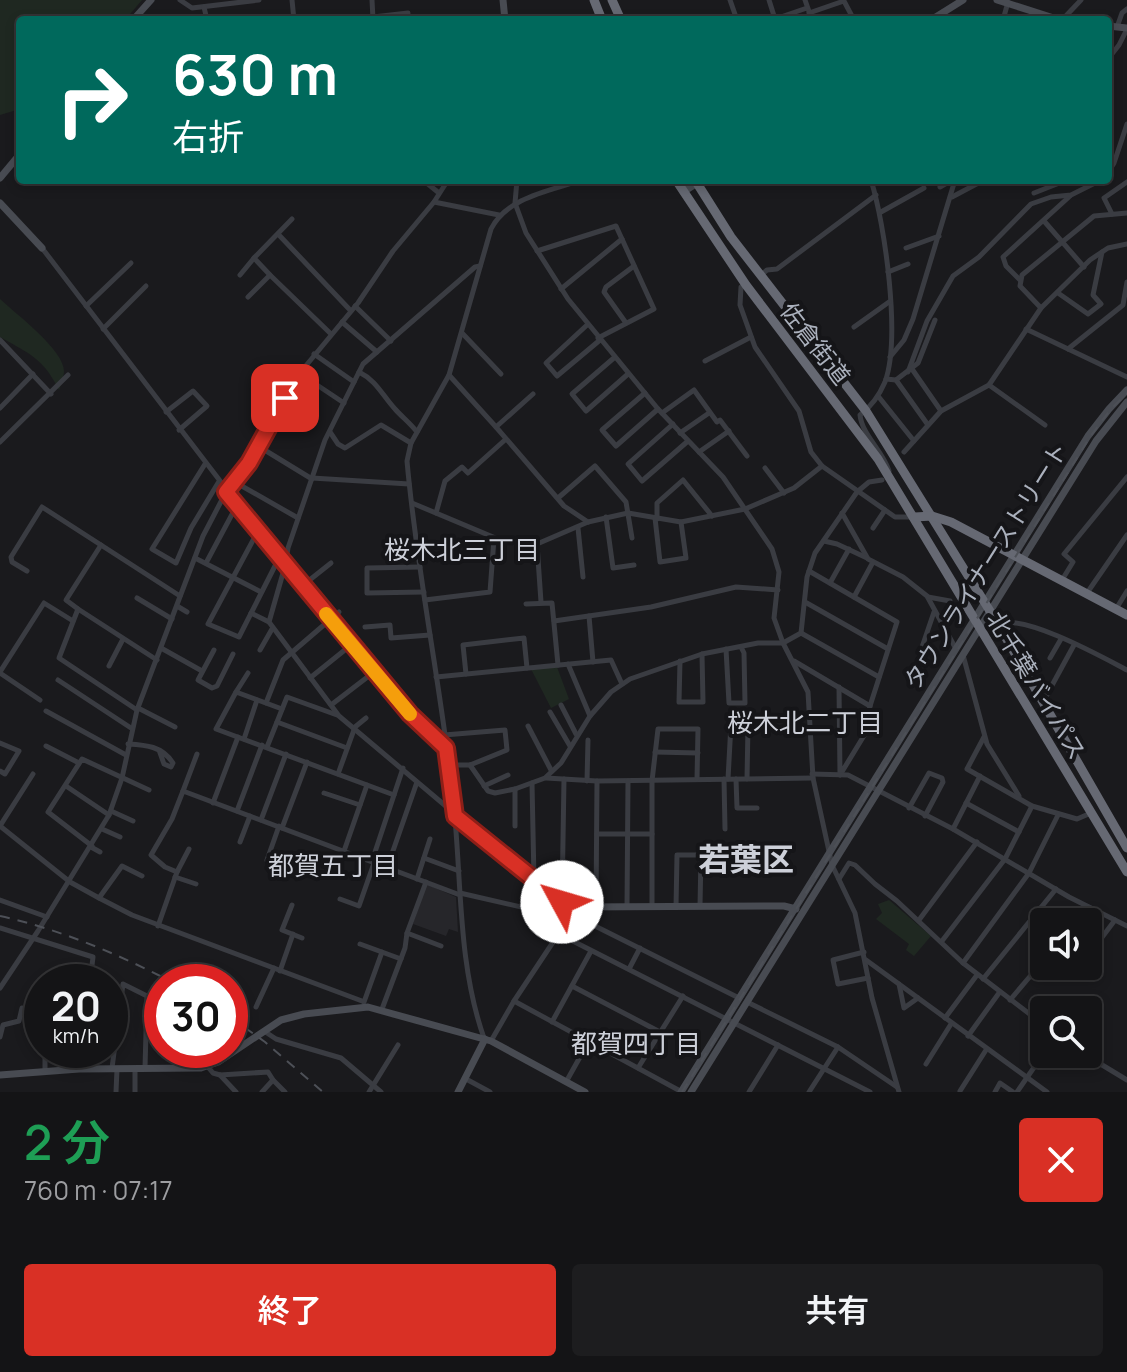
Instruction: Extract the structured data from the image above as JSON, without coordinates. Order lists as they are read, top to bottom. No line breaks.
{"streets":{"highway":["佐倉街道","北千葉バイパス"],"street":["タウンライナーストリート"]},"crossings":[["佐倉街道","北千葉バイパス"],["タウンライナーストリート","北千葉バイパス"]],"districts":["桜木北三丁目","桜木北二丁目","若葉区","都賀五丁目","都賀四丁目"],"page":{"turn":["630 m","右折"],"speed":"20 km/h","limit":"30","heading":["2 分","760 m · 07:17"],"buttons":["終了","共有"]}}
